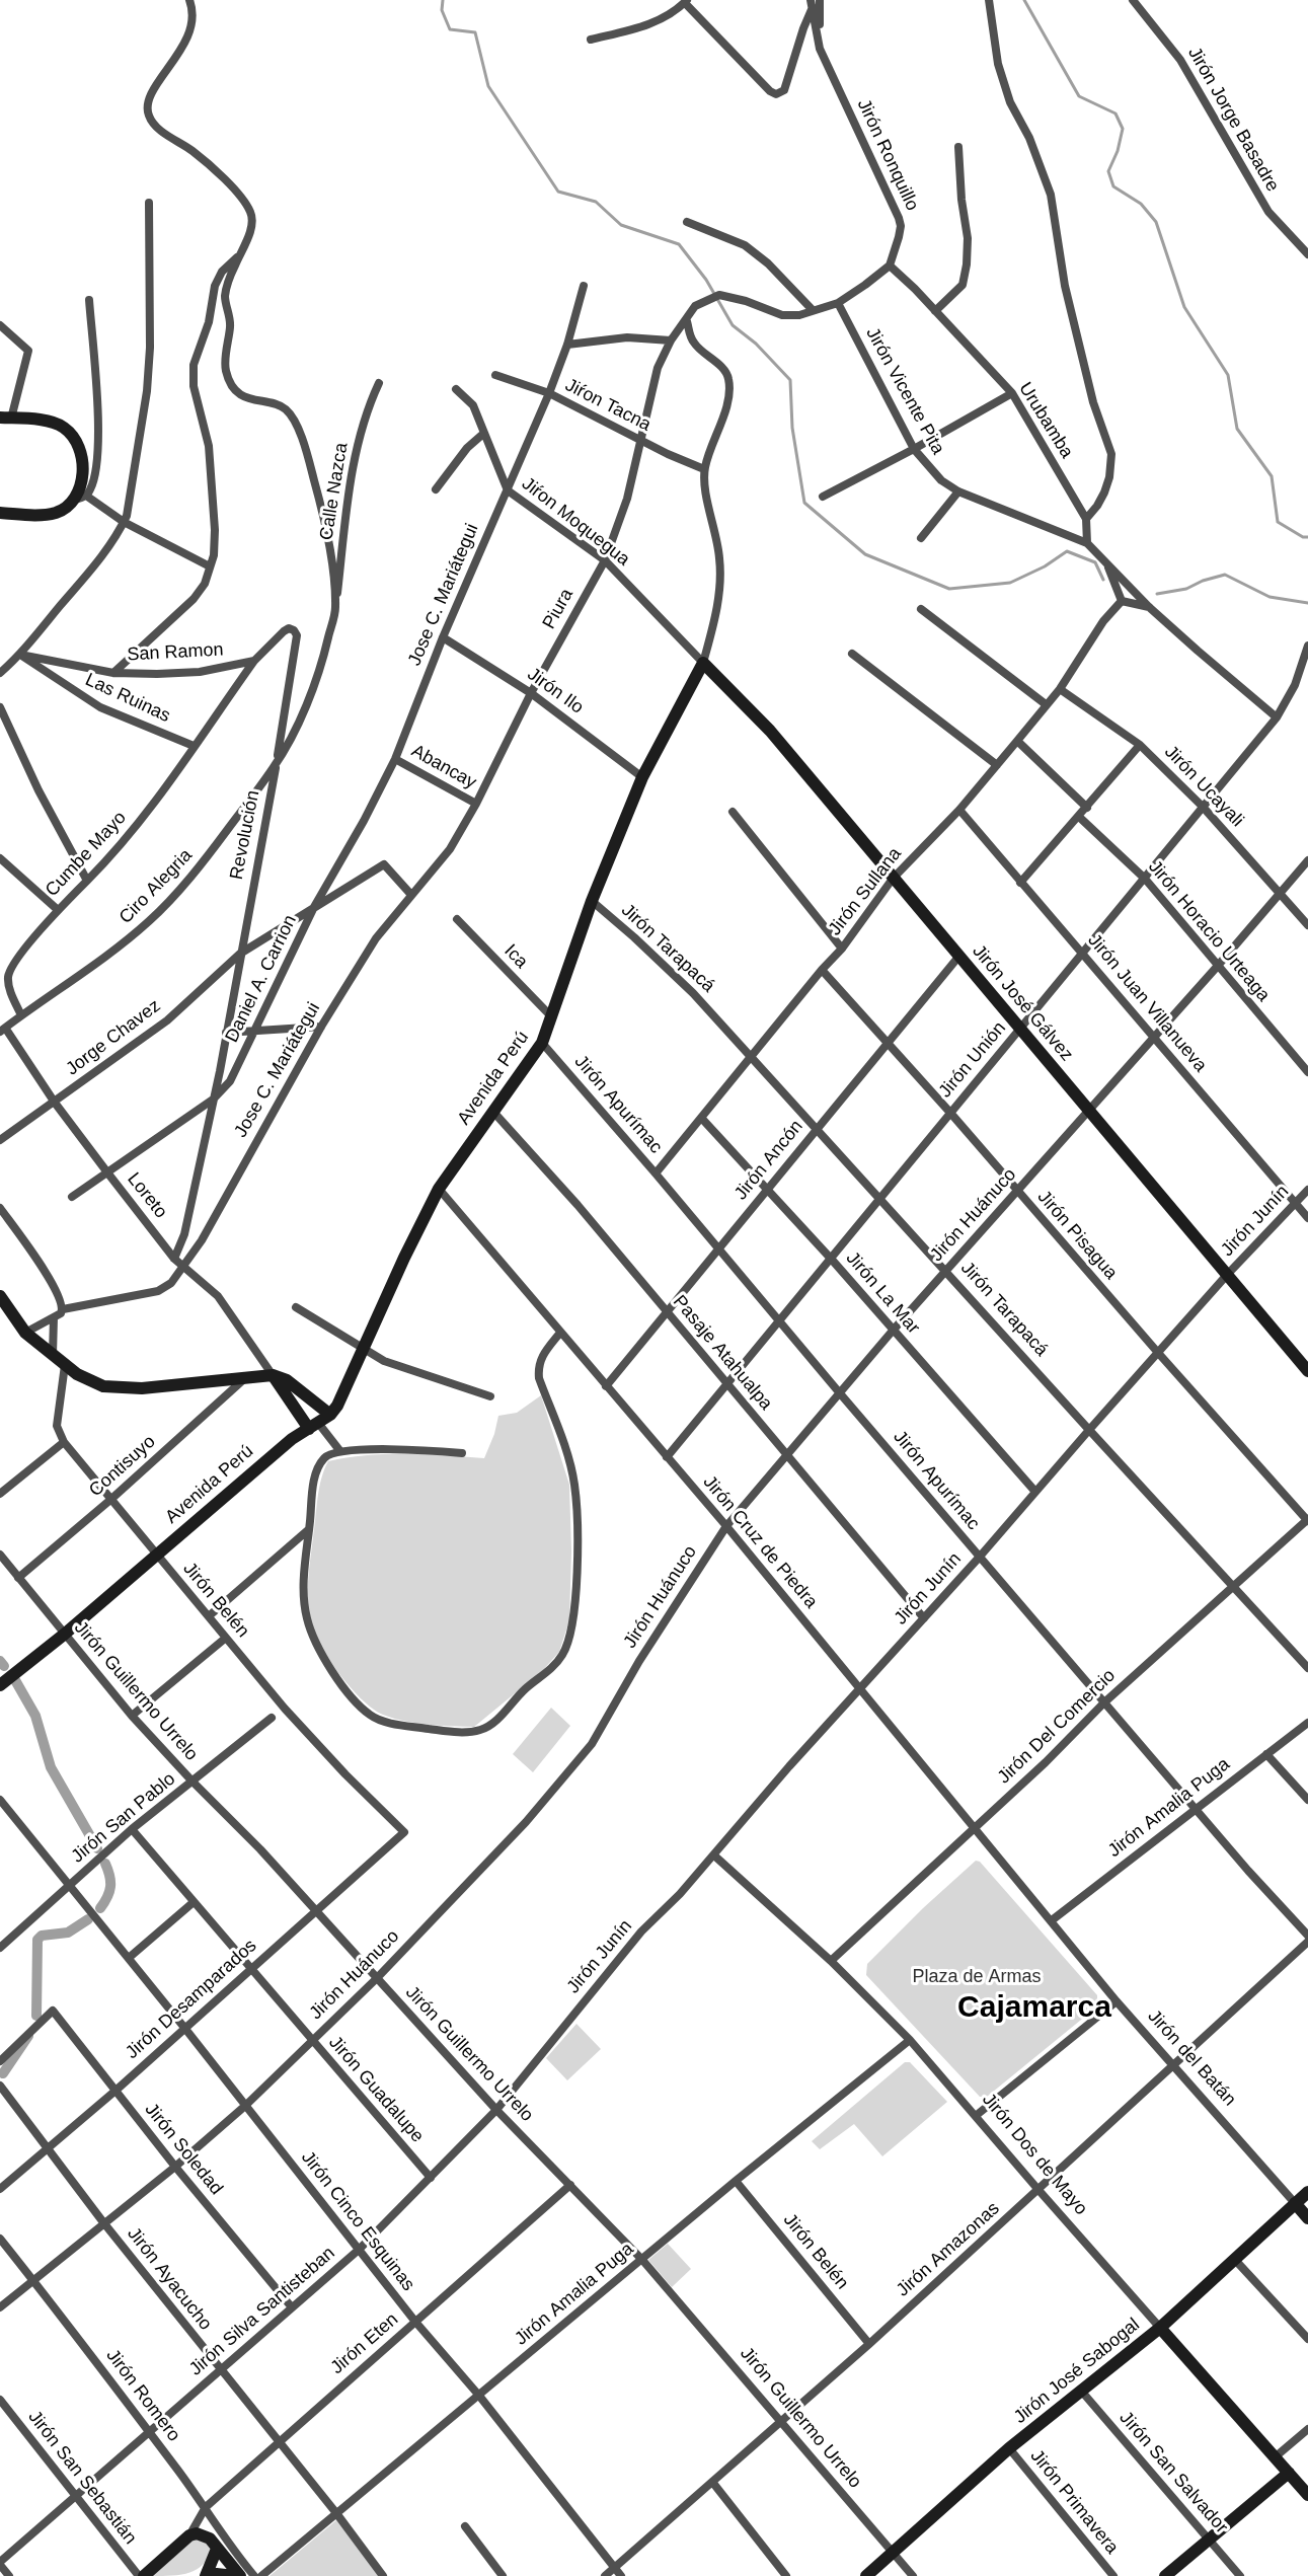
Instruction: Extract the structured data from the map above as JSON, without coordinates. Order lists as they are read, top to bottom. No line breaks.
{"streets":{"street":["Jirón Jorge Basadre","Jirón Ronquillo","Jirón Vicente Pita","Jiŕon Tacna","Urubamba","Calle Nazca","Jiŕon Moquegua","Jose C. Mariátegui","Piura","San Ramon","Jirón Ilo","Las Ruinas","Abancay","Jirón Ucayali","Revolución","Cumbe Mayo","Ciro Alegria","Jirón Sullana","Jirón Horacio Urteaga","Jirón Tarapacá","Ica","Daniel A. Carrion","Jirón José Gálvez","Jirón Juan Villanueva","Jorge Chavez","Jirón Unión","Avenida Perú","Jirón Apurímac","Jirón Ancón","Loreto","Jirón Huánuco","Jirón Junín","Jirón Pisagua","Jirón La Mar","Pasaje Atahualpa","Contisuyo","Jirón Cruz de Piedra","Jirón Belén","Jirón Guillermo Urrelo","Jirón Del Comercio","Jirón Amalia Puga","Jirón San Pablo","Jirón Desamparados","Jirón del Batán","Jirón Guadalupe","Jirón Soledad","Jirón Dos de Mayo","Jirón Cinco Esquinas","Jirón Amazonas","Jirón Ayacucho","Jirón Silva Santisteban","Jirón Eten","Jirón José Sabogal","Jirón Romero","Jirón San Salvador","Jirón San Sebastián","Jirón Primavera"]},"crossings":[["Jirón Ronquillo","Urubamba"],["Jirón Vicente Pita","Urubamba"],["Jiŕon Tacna","Jose C. Mariátegui"],["Jiŕon Tacna","Piura"],["Jiŕon Tacna","Avenida Perú"],["Jiŕon Moquegua","Jose C. Mariátegui"],["Jiŕon Moquegua","Piura"],["Jiŕon Moquegua","Jirón José Gálvez"],["Jiŕon Moquegua","Avenida Perú"],["Jose C. Mariátegui","Piura"],["Jose C. Mariátegui","Jirón Ilo"],["Jose C. Mariátegui","Abancay"],["Jose C. Mariátegui","Daniel A. Carrion"],["Jose C. Mariátegui","Jorge Chavez"],["Jose C. Mariátegui","Loreto"],["Piura","Jirón Ilo"],["Piura","Abancay"],["Piura","Jorge Chavez"],["Piura","Avenida Perú"],["San Ramon","Las Ruinas"],["San Ramon","Revolución"],["San Ramon","Cumbe Mayo"],["Jirón Ilo","Avenida Perú"],["Las Ruinas","Cumbe Mayo"],["Jirón Ucayali","Jirón Sullana"],["Jirón Ucayali","Jirón Unión"],["Jirón Ucayali","Jirón Huánuco"],["Revolución","Cumbe Mayo"],["Revolución","Ciro Alegria"],["Revolución","Daniel A. Carrion"],["Revolución","Jorge Chavez"],["Cumbe Mayo","Ciro Alegria"],["Ciro Alegria","Loreto"],["Jirón Sullana","Jirón Tarapacá"],["Jirón Sullana","Jirón José Gálvez"],["Jirón Sullana","Jirón Juan Villanueva"],["Jirón Sullana","Jirón Apurímac"],["Jirón Sullana","Jirón Pisagua"],["Jirón Sullana","Jirón La Mar"],["Jirón Horacio Urteaga","Jirón Unión"],["Jirón Horacio Urteaga","Jirón Huánuco"],["Jirón Tarapacá","Jirón Unión"],["Jirón Tarapacá","Avenida Perú"],["Jirón Tarapacá","Jirón Ancón"],["Jirón Tarapacá","Jirón Huánuco"],["Jirón Tarapacá","Jirón Junín"],["Jirón Tarapacá","Jirón Del Comercio"],["Ica","Avenida Perú"],["Daniel A. Carrion","Jorge Chavez"],["Jirón José Gálvez","Jirón Unión"],["Jirón José Gálvez","Avenida Perú"],["Jirón José Gálvez","Jirón Ancón"],["Jirón José Gálvez","Jirón Huánuco"],["Jirón José Gálvez","Jirón Junín"],["Jirón Juan Villanueva","Jirón Unión"],["Jirón Juan Villanueva","Jirón Huánuco"],["Jirón Juan Villanueva","Jirón Junín"],["Jorge Chavez","Loreto"],["Jirón Unión","Jirón Apurímac"],["Jirón Unión","Jirón Pisagua"],["Jirón Unión","Jirón La Mar"],["Jirón Unión","Pasaje Atahualpa"],["Jirón Unión","Jirón Cruz de Piedra"],["Avenida Perú","Jirón Apurímac"],["Avenida Perú","Pasaje Atahualpa"],["Avenida Perú","Jirón Cruz de Piedra"],["Avenida Perú","Jirón Belén"],["Avenida Perú","Jirón Guillermo Urrelo"],["Jirón Apurímac","Jirón Ancón"],["Jirón Apurímac","Jirón Huánuco"],["Jirón Apurímac","Jirón Junín"],["Jirón Apurímac","Jirón Del Comercio"],["Jirón Apurímac","Jirón Amalia Puga"],["Jirón Ancón","Jirón Pisagua"],["Jirón Ancón","Jirón La Mar"],["Jirón Ancón","Pasaje Atahualpa"],["Jirón Ancón","Jirón Cruz de Piedra"],["Jirón Huánuco","Jirón Pisagua"],["Jirón Huánuco","Jirón La Mar"],["Jirón Huánuco","Pasaje Atahualpa"],["Jirón Huánuco","Jirón Cruz de Piedra"],["Jirón Huánuco","Jirón Guillermo Urrelo"],["Jirón Huánuco","Jirón Guadalupe"],["Jirón Huánuco","Jirón Soledad"],["Jirón Huánuco","Jirón Cinco Esquinas"],["Jirón Huánuco","Jirón Ayacucho"],["Jirón Huánuco","Jirón Romero"],["Jirón Junín","Jirón Pisagua"],["Jirón Junín","Jirón La Mar"],["Jirón Junín","Pasaje Atahualpa"],["Jirón Junín","Jirón Cruz de Piedra"],["Jirón Junín","Jirón Dos de Mayo"],["Jirón Junín","Jirón Silva Santisteban"],["Jirón Pisagua","Jirón Del Comercio"],["Contisuyo","Jirón Belén"],["Contisuyo","Jirón Guillermo Urrelo"],["Jirón Cruz de Piedra","Jirón Del Comercio"],["Jirón Cruz de Piedra","Jirón Amalia Puga"],["Jirón Cruz de Piedra","Jirón del Batán"],["Jirón Belén","Jirón Amalia Puga"],["Jirón Belén","Jirón Desamparados"],["Jirón Belén","Jirón Amazonas"],["Jirón Guillermo Urrelo","Jirón Amalia Puga"],["Jirón Guillermo Urrelo","Jirón San Pablo"],["Jirón Guillermo Urrelo","Jirón Desamparados"],["Jirón Guillermo Urrelo","Jirón Amazonas"],["Jirón Guillermo Urrelo","Jirón Silva Santisteban"],["Jirón Guillermo Urrelo","Jirón Eten"],["Jirón Guillermo Urrelo","Jirón José Sabogal"],["Jirón Del Comercio","Jirón Dos de Mayo"],["Jirón Amalia Puga","Jirón del Batán"],["Jirón Amalia Puga","Jirón Dos de Mayo"],["Jirón Amalia Puga","Jirón Cinco Esquinas"],["Jirón Amalia Puga","Jirón Ayacucho"],["Jirón San Pablo","Jirón Guadalupe"],["Jirón San Pablo","Jirón Cinco Esquinas"],["Jirón Desamparados","Jirón Guadalupe"],["Jirón Desamparados","Jirón Soledad"],["Jirón Desamparados","Jirón Cinco Esquinas"],["Jirón Desamparados","Jirón Ayacucho"],["Jirón del Batán","Jirón Amazonas"],["Jirón del Batán","Jirón José Sabogal"],["Jirón Guadalupe","Jirón Silva Santisteban"],["Jirón Soledad","Jirón Silva Santisteban"],["Jirón Dos de Mayo","Jirón Amazonas"],["Jirón Dos de Mayo","Jirón José Sabogal"],["Jirón Cinco Esquinas","Jirón Amazonas"],["Jirón Cinco Esquinas","Jirón Silva Santisteban"],["Jirón Cinco Esquinas","Jirón Eten"],["Jirón Ayacucho","Jirón Silva Santisteban"],["Jirón Ayacucho","Jirón Eten"],["Jirón Silva Santisteban","Jirón Romero"],["Jirón Silva Santisteban","Jirón San Sebastián"],["Jirón Eten","Jirón Romero"],["Jirón José Sabogal","Jirón San Salvador"],["Jirón José Sabogal","Jirón Primavera"]],"districts":["Cajamarca"],"parks":["Plaza de Armas"]}
